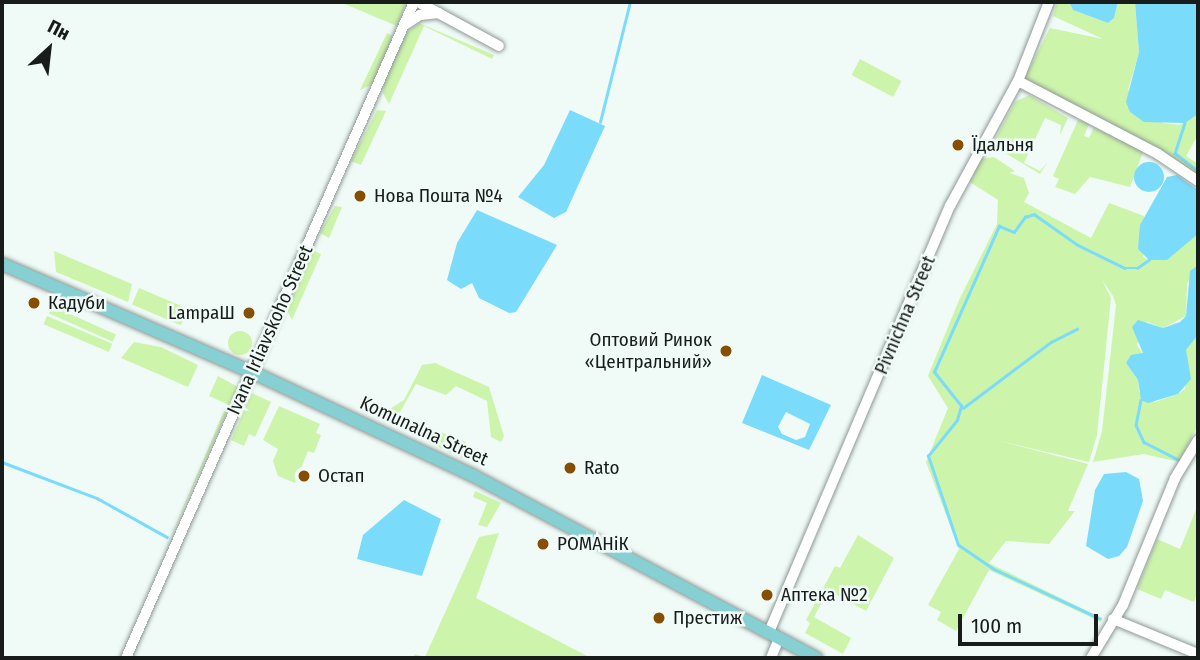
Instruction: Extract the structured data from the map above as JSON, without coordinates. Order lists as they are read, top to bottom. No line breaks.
{"streets":{"main road":["Komunalna Street"],"street":["Pivnichna Street","Ivana Irliavskoho Street"]},"crossings":[["Pivnichna Street","Komunalna Street"],["Ivana Irliavskoho Street","Komunalna Street"]],"places":["Їдальня","Нова Пошта №4","Кадуби","LampaШ","Оптовий Ринок «Центральний»","Rato","Остап","РОМАНіК","Аптека №2","Престиж"],"scale_bar":"100 m","north":"top right"}
